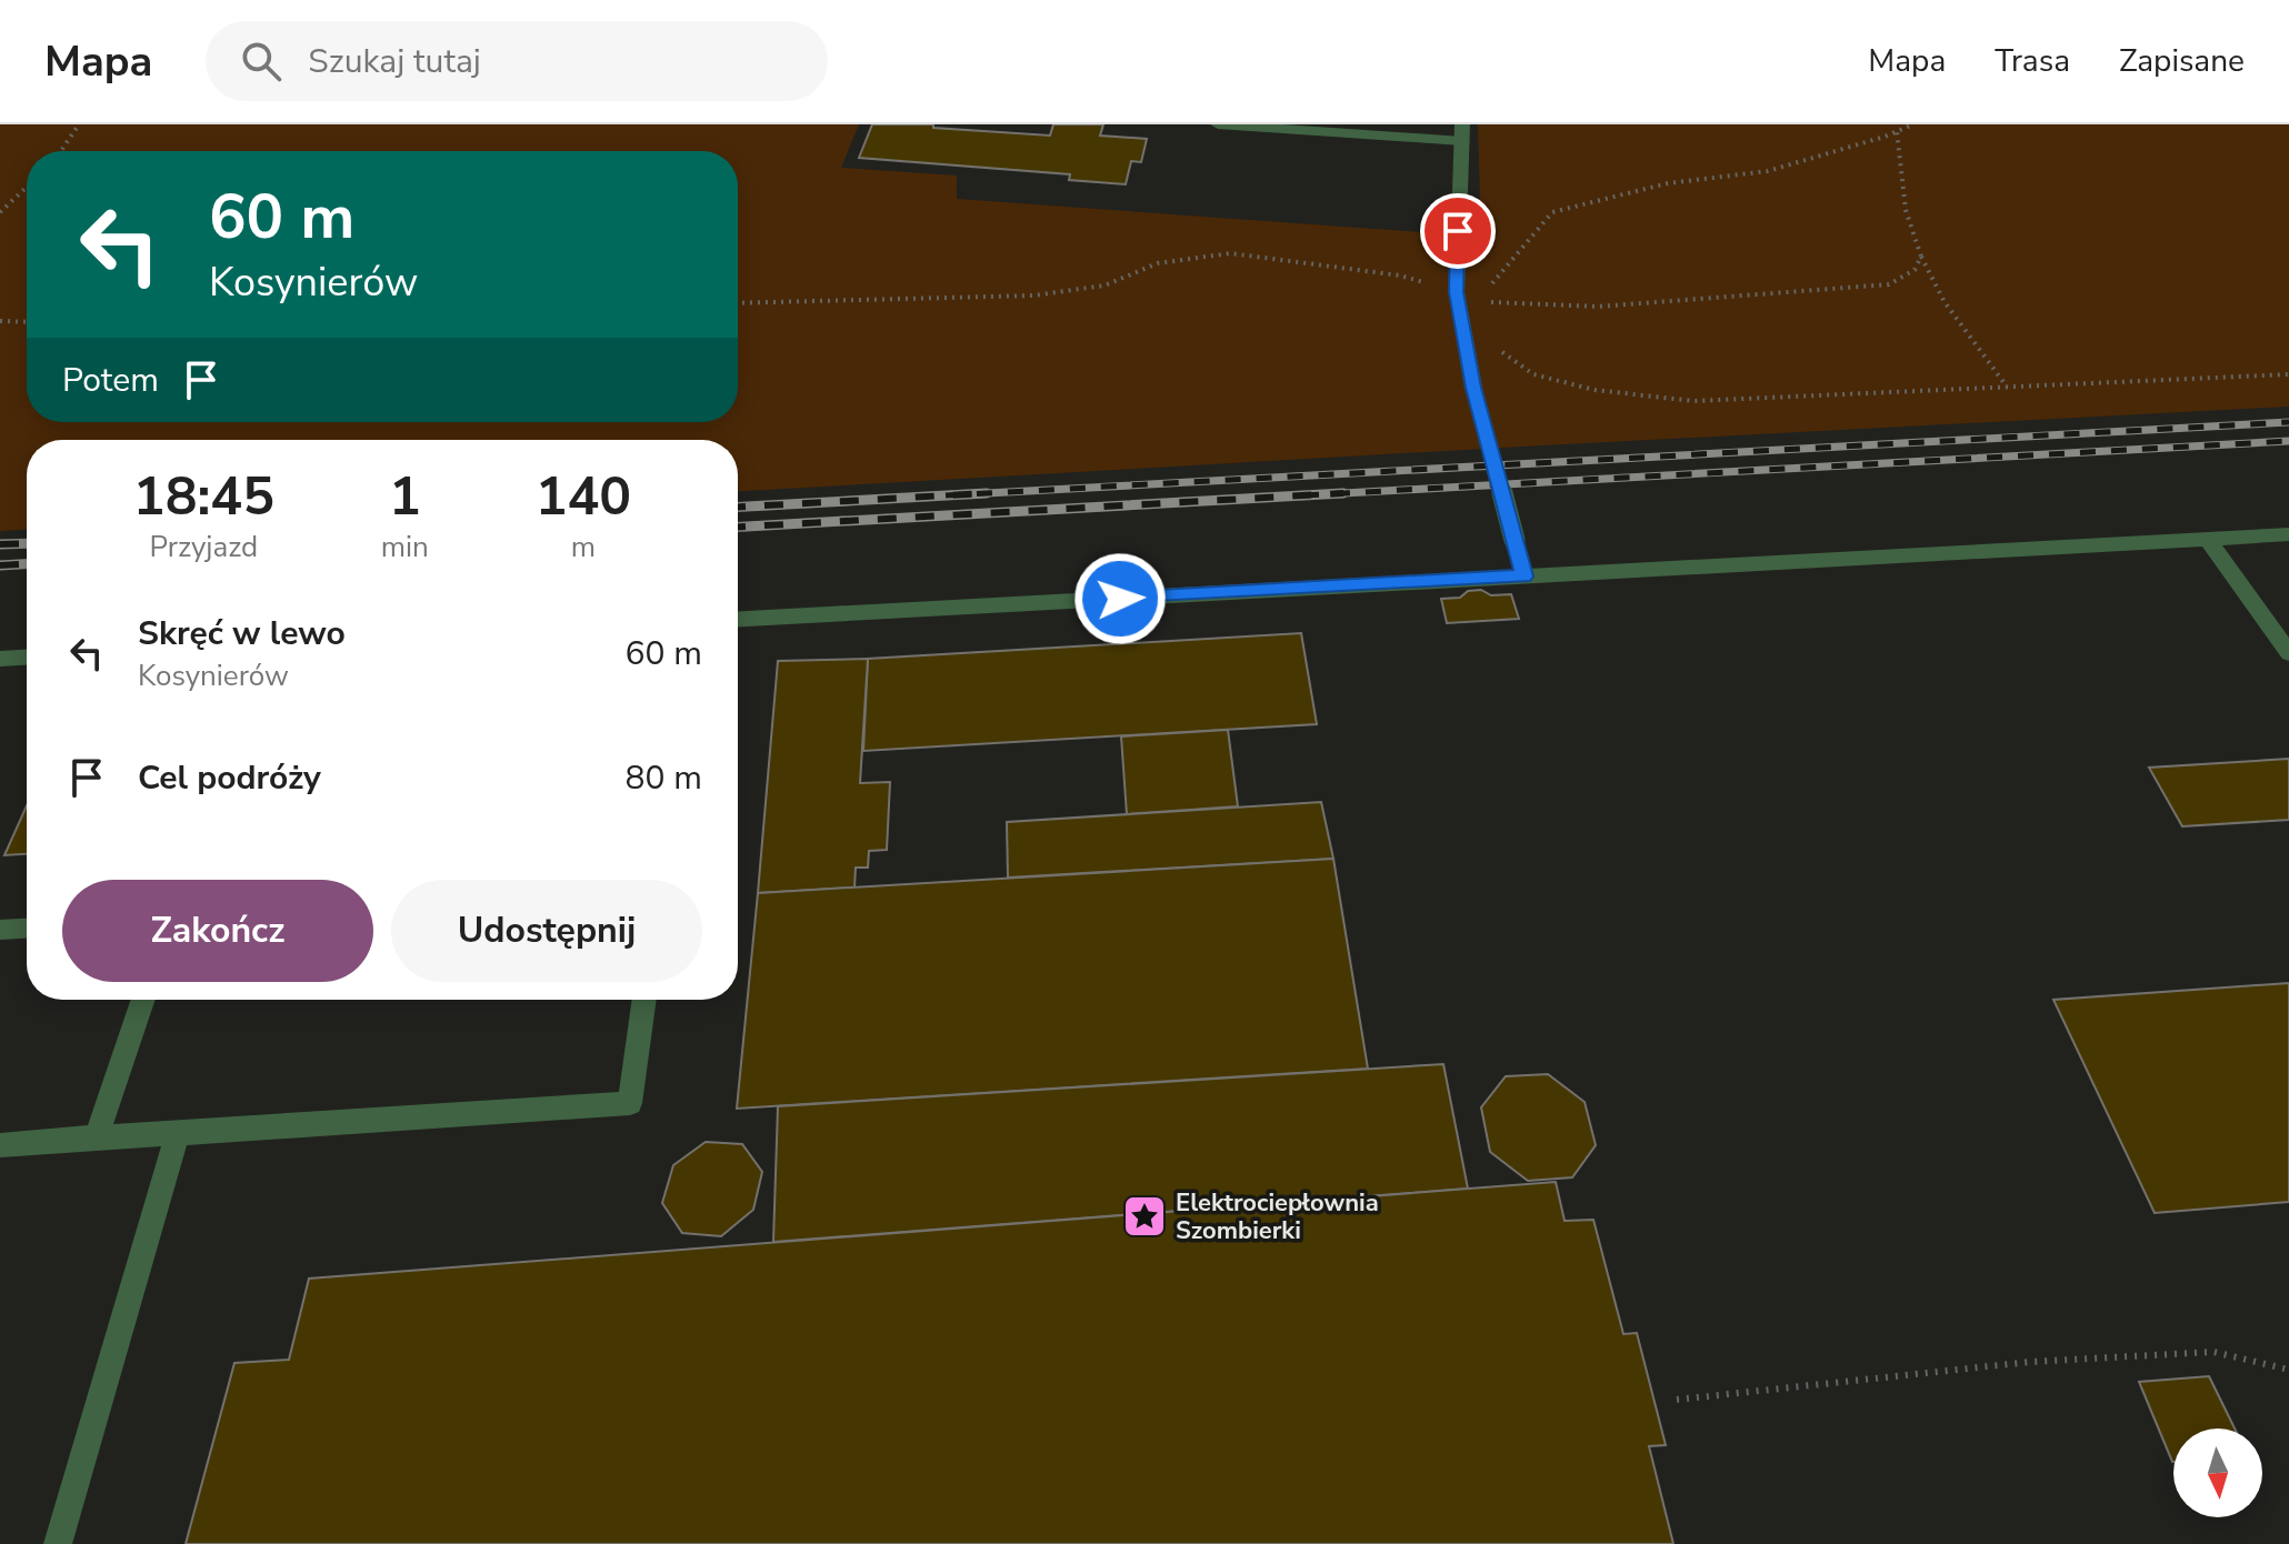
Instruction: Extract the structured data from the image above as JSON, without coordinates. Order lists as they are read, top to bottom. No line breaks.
{"places":{"place":["Elektrociepłownia Szombierki"]},"north":"bottom","page":{"header":"Mapa","search":"Szukaj tutaj","nav":["Mapa","Trasa","Zapisane"],"turn":["60 m","Kosynierów"],"then":"Potem","eta":["18:45","Przyjazd","1","min","140","m"],"list":[{"name":"Skręć w lewo","note":"Kosynierów","value":"60 m"},{"name":"Cel podróży","value":"80 m"}],"buttons":["Zakończ","Udostępnij"]}}
